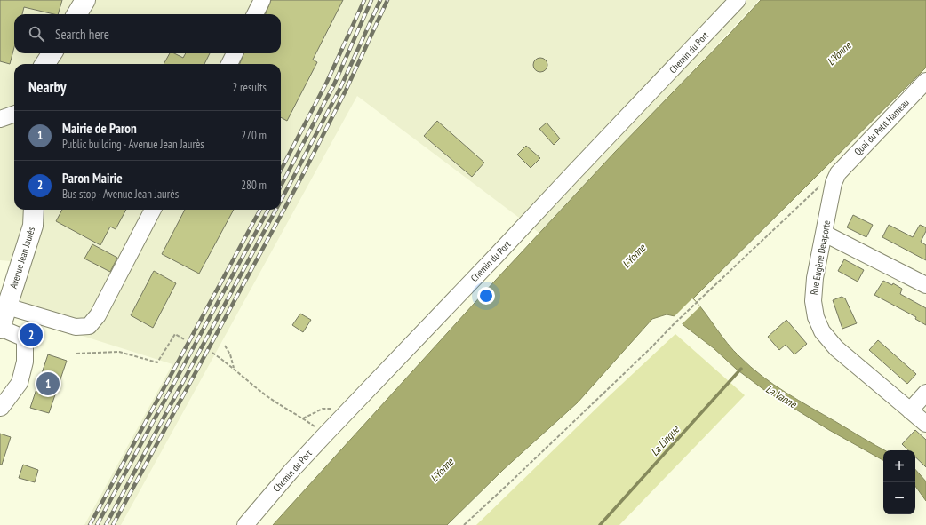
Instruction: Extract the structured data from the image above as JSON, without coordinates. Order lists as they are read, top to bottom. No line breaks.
{"streets":{"main road":["Avenue Jean Jaurès"],"street":["Chemin du Port","Quai du Petit Hameau","Rue Eugène Delaporte"]},"crossings":[["Quai du Petit Hameau","Rue Eugène Delaporte"]],"water":["L'Yonne","La Vanne","La Lingue"],"page":{"search":"Search here","heading":["Nearby","2 results"],"list":[{"mark":"1","name":"Mairie de Paron","note":"Public building · Avenue Jean Jaurès","value":"270 m"},{"mark":"2","name":"Paron Mairie","note":"Bus stop · Avenue Jean Jaurès","value":"280 m"}],"pins":["2","1"],"map_buttons":["+","−"]}}
